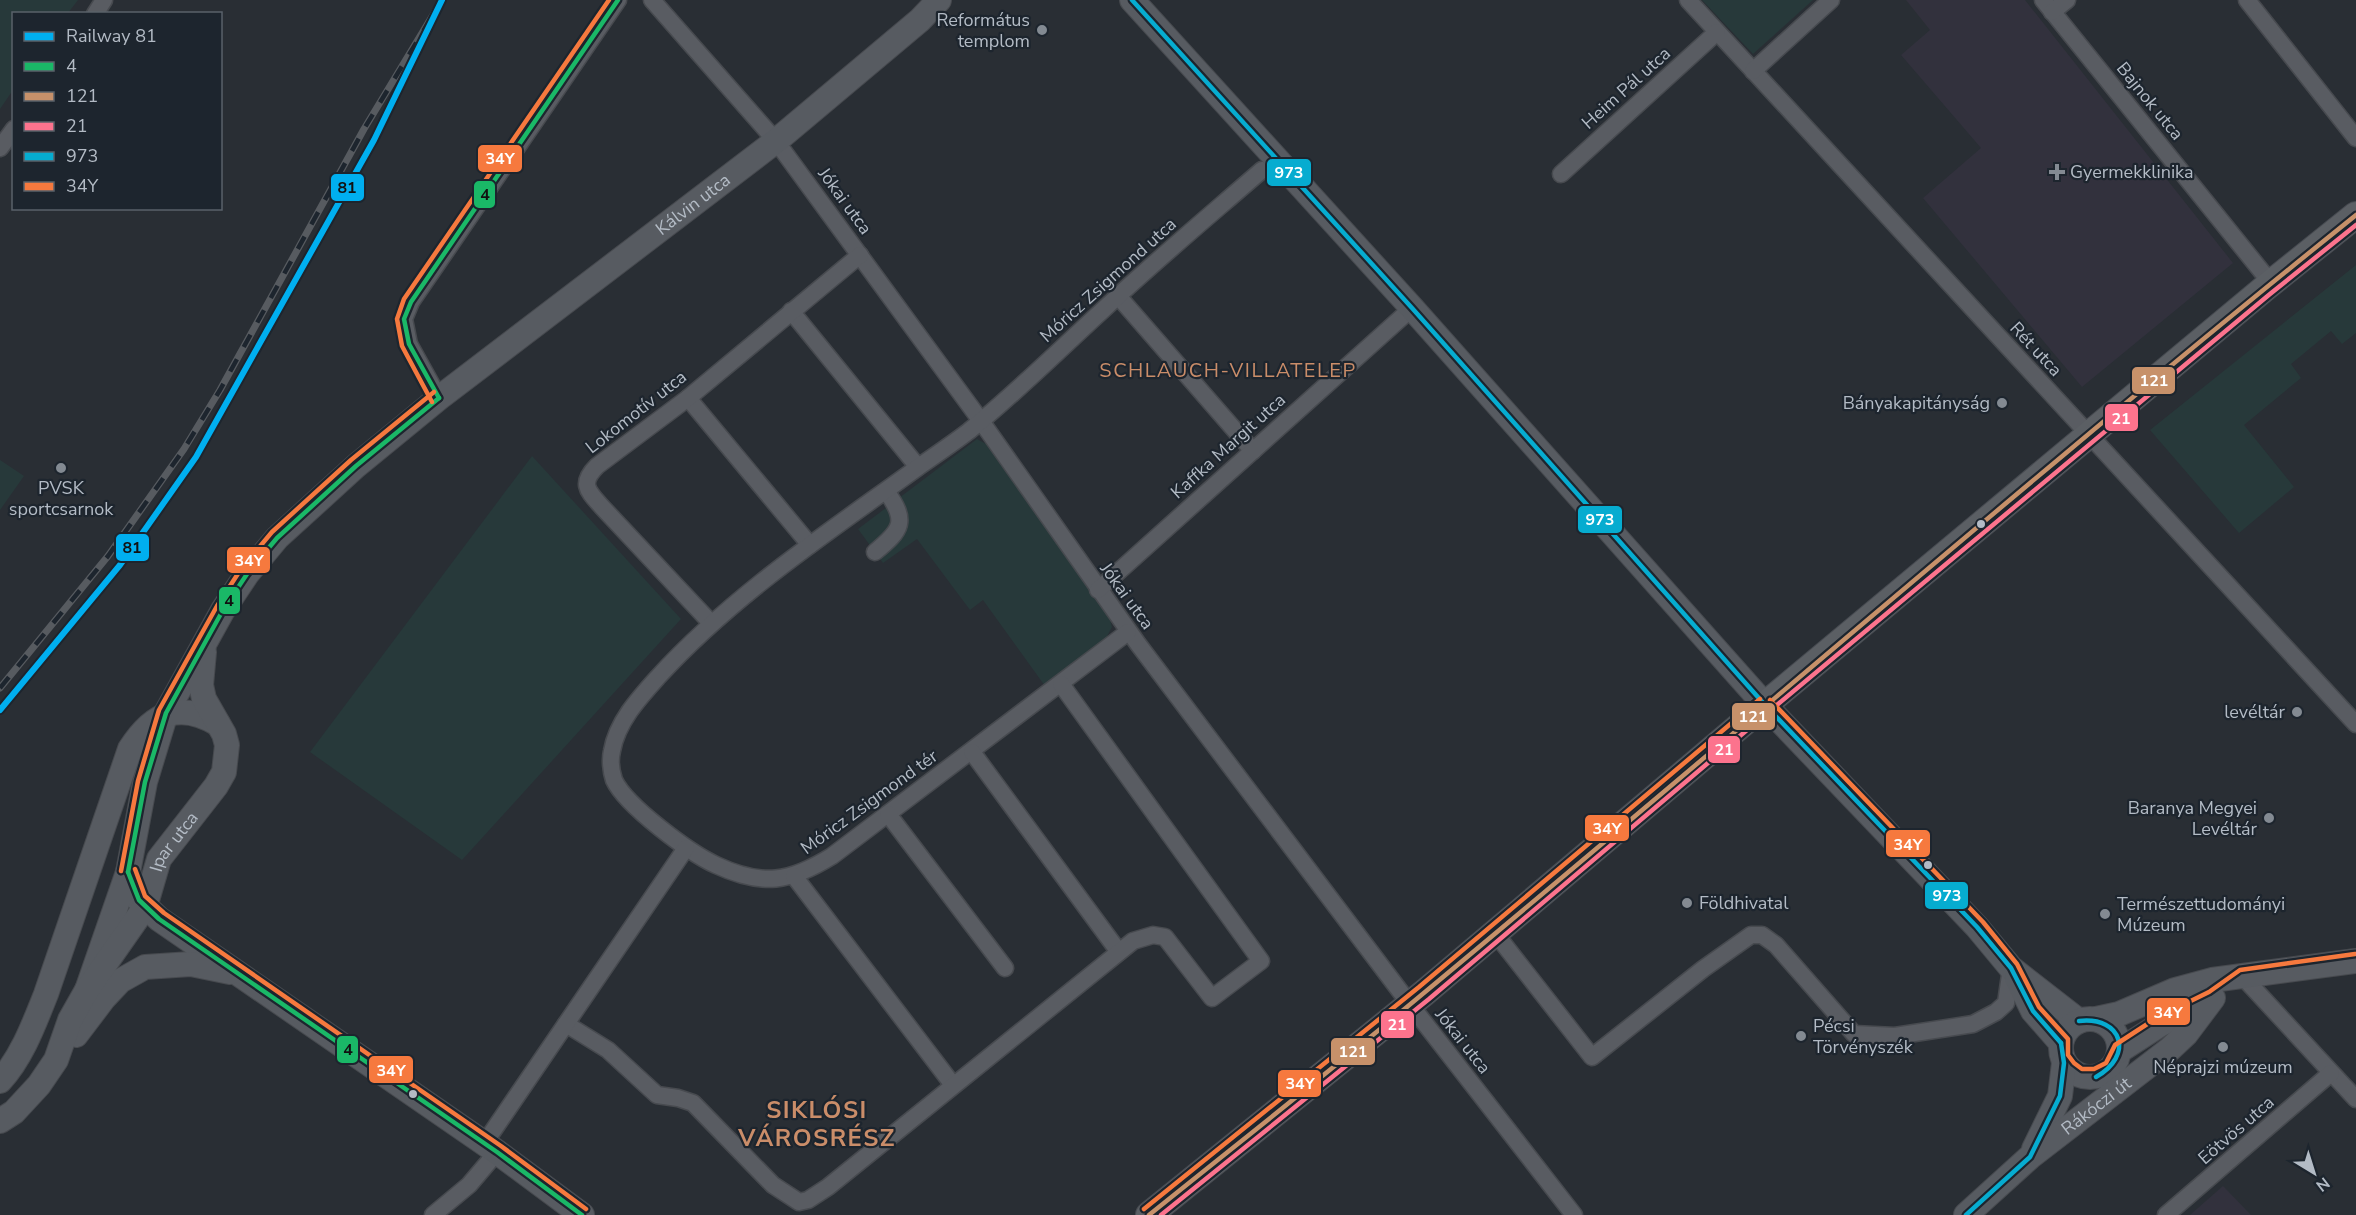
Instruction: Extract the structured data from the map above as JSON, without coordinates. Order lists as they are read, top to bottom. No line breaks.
{"streets":{"street":["Heim Pál utca","Bajnok utca","Jókai utca","Kálvin utca","Móricz Zsigmond utca","Rét utca","Lokomotív utca","Kaffka Margit utca","Móricz Zsigmond tér","Ipar utca","Rákóczi út","Eötvös utca"]},"crossings":[["Heim Pál utca","Rét utca"],["Jókai utca","Kálvin utca"],["Jókai utca","Móricz Zsigmond utca"],["Jókai utca","Lokomotív utca"],["Jókai utca","Kaffka Margit utca"],["Jókai utca","Móricz Zsigmond tér"],["Kálvin utca","Ipar utca"],["Móricz Zsigmond utca","Móricz Zsigmond tér"],["Lokomotív utca","Móricz Zsigmond tér"]],"districts":["SCHLAUCH-VILLATELEP","SIKLÓSI VÁROSRÉSZ"],"places":{"other":["Református templom","Bányakapitányság","PVSK sportcsarnok","levéltár","Baranya Megyei Levéltár","Földhivatal","Természettudományi Múzeum","Pécsi Törvényszék","Néprajzi múzeum"],"health":["Gyermekklinika"]},"lines":["rail line 81","transit line 4","transit line 973","transit line 34Y","transit line 121","transit line 21"],"legend":["Railway 81","4","121","21","973","34Y"],"north":"bottom right"}
